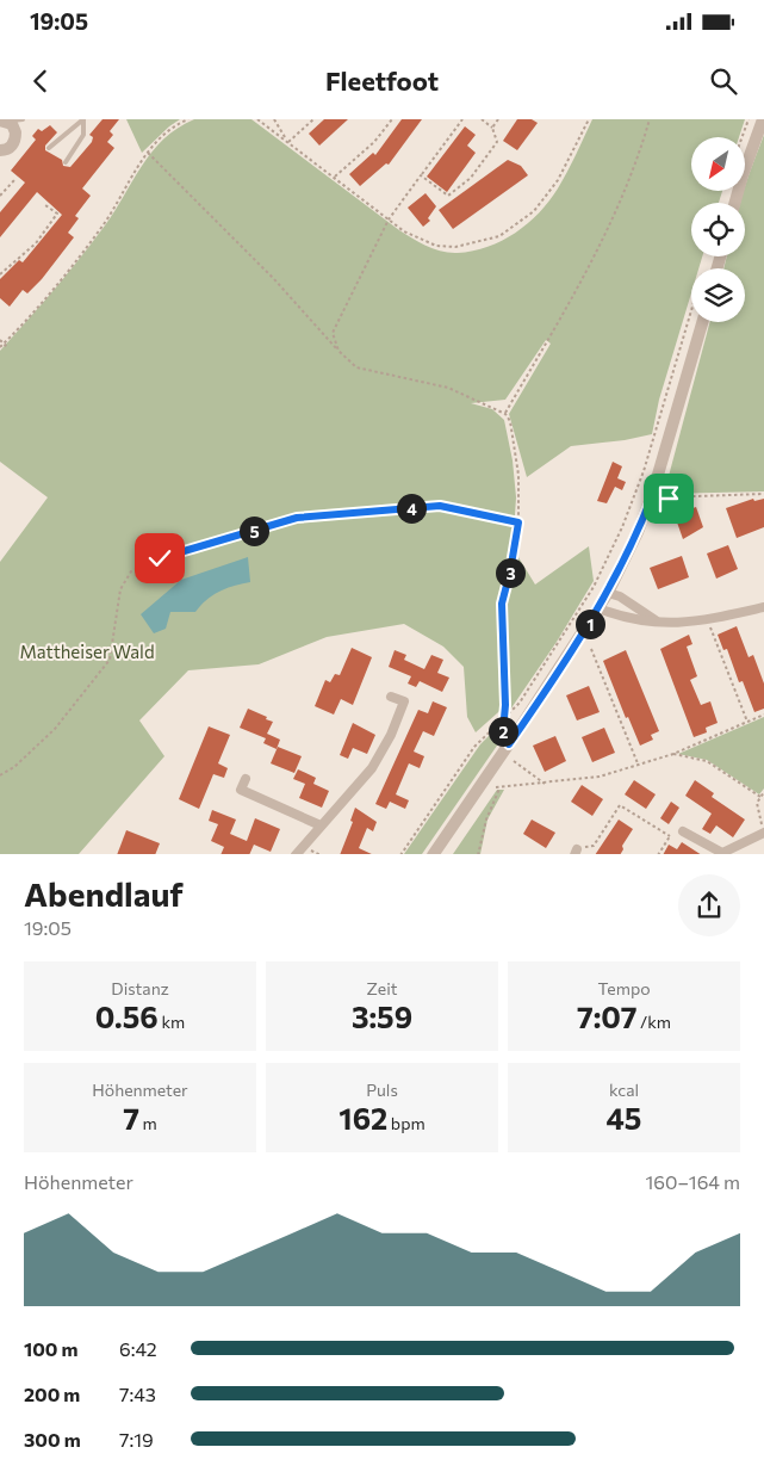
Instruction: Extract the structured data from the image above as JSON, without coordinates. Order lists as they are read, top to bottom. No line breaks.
{"parks":["Mattheiser Wald"],"north":"bottom left","page":{"status":"19:05","header":"Fleetfoot","pins":["4","5","3","1","2"],"heading":["Abendlauf","19:05"],"stats":[["Distanz","0.56 km"],["Zeit","3:59"],["Tempo","7:07 /km"],["Höhenmeter","7 m"],["Puls","162 bpm"],["kcal","45"]],"chart":["Höhenmeter","160–164 m"],"list":[{"name":"100 m","note":"6:42"},{"name":"200 m","note":"7:43"},{"name":"300 m","note":"7:19"}]}}
